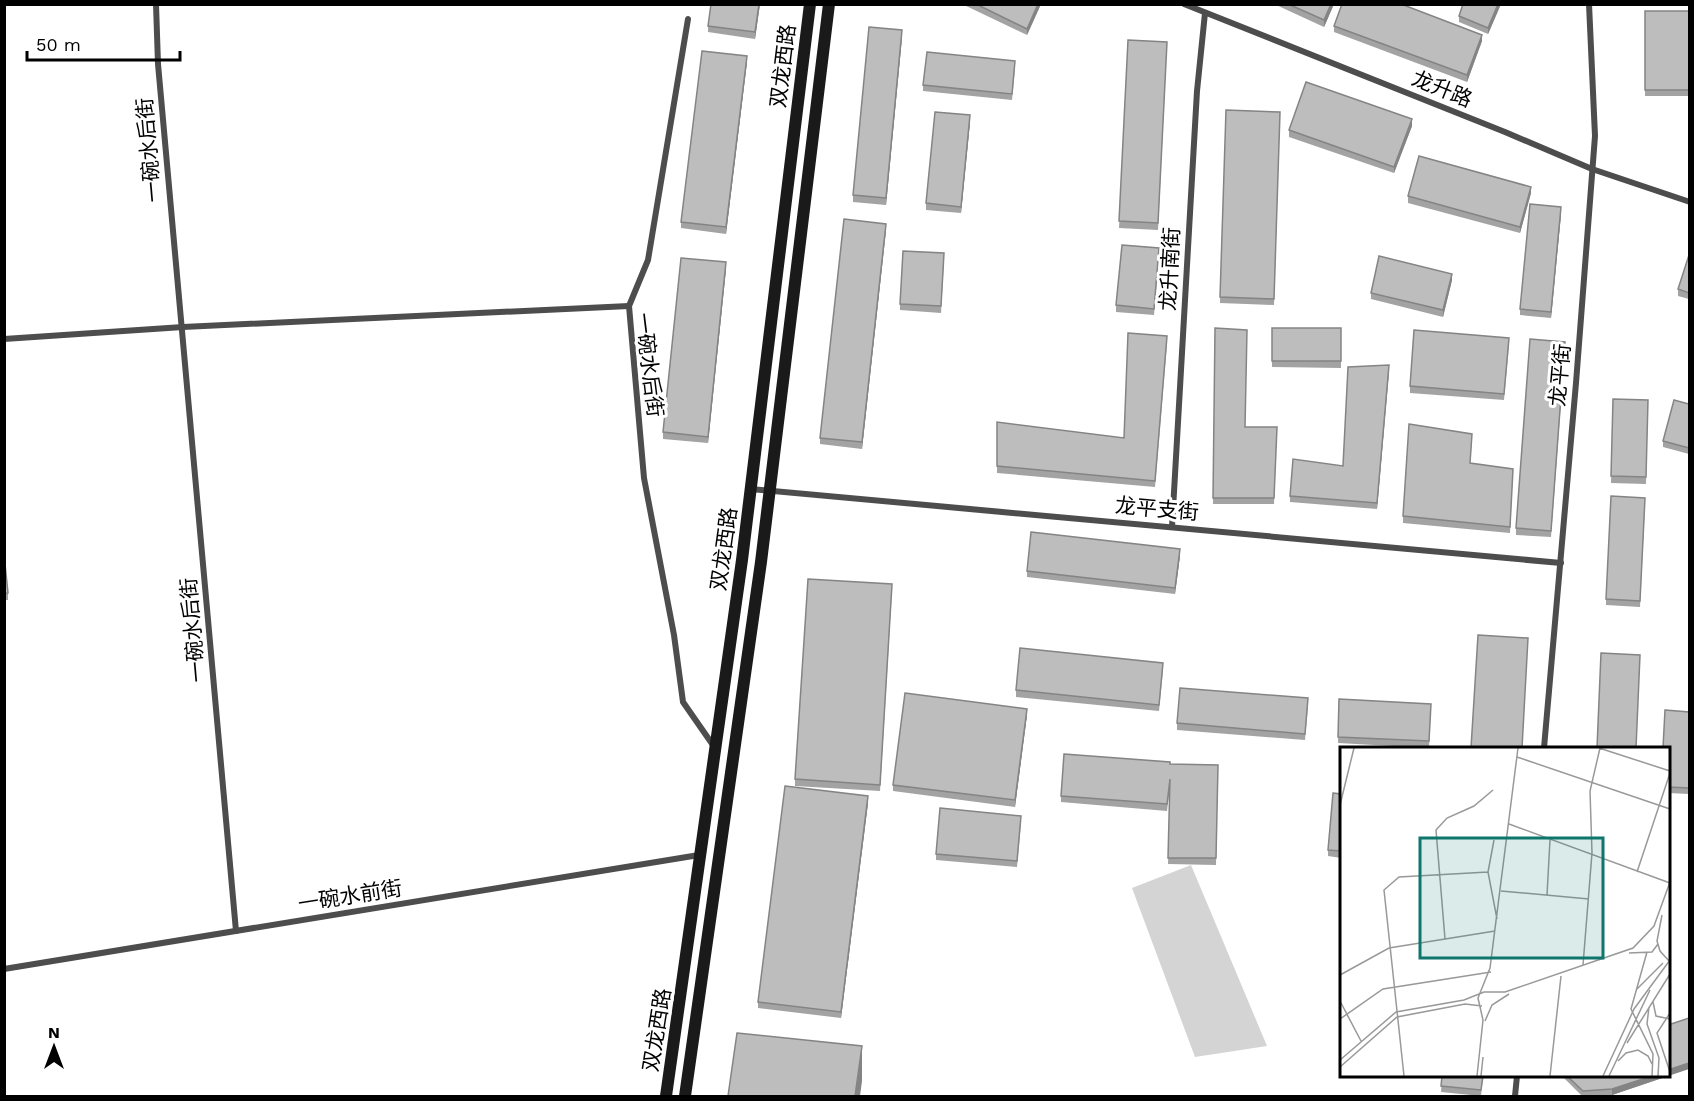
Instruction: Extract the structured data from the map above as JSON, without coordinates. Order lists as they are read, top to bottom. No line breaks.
{"streets":{"main road":["双龙西路"],"street":["龙升路","一碗水后街","龙升南街","龙平街","龙平支街","一碗水前街"]},"crossings":[["双龙西路","一碗水后街"],["双龙西路","龙平支街"],["双龙西路","一碗水前街"],["龙升路","龙升南街"],["龙升路","龙平街"],["一碗水后街","一碗水前街"],["龙升南街","龙平支街"],["龙平街","龙平支街"]],"scale_bar":"50 m","north":"top"}
